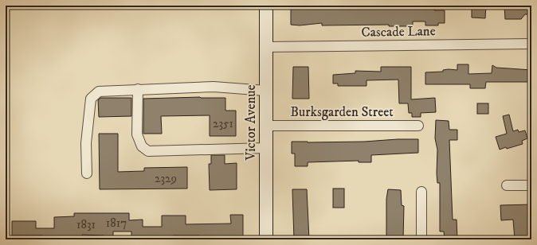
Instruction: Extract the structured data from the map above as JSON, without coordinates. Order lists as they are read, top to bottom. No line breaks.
{"streets":{"main road":["Victor Avenue"],"street":["Cascade Lane","Burksgarden Street"]},"crossings":[["Cascade Lane","Victor Avenue"],["Burksgarden Street","Victor Avenue"]],"house_numbers":["2351","2329","1817","1831"]}
